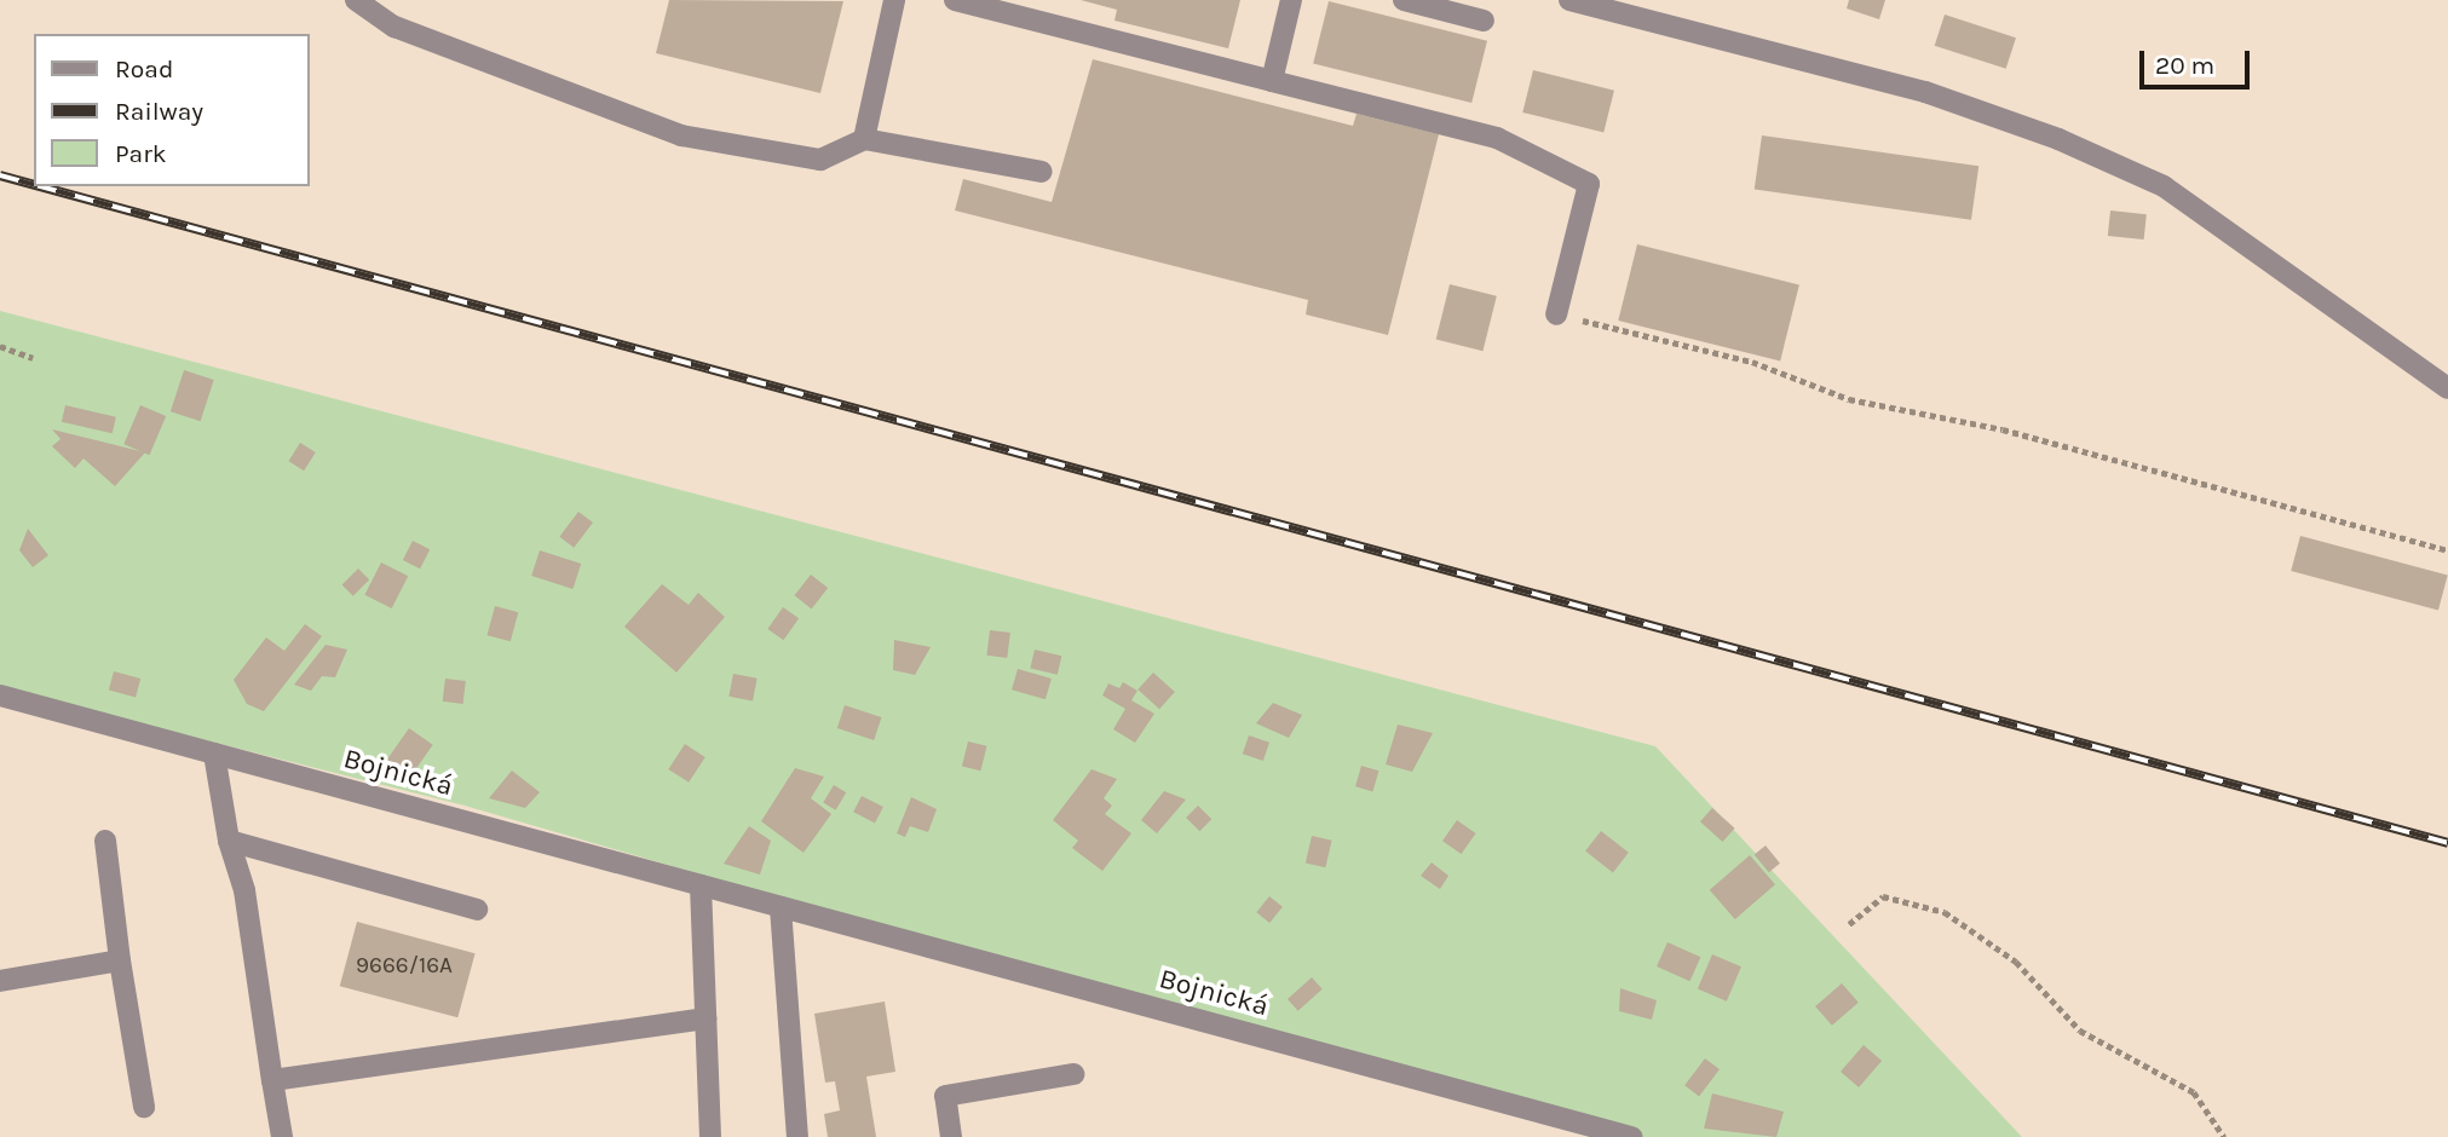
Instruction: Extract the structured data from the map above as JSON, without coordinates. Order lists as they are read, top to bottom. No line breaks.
{"streets":{"street":["Bojnická"]},"house_numbers":["9666/16A"],"legend":["Road","Railway","Park"],"scale_bar":"20 m"}
